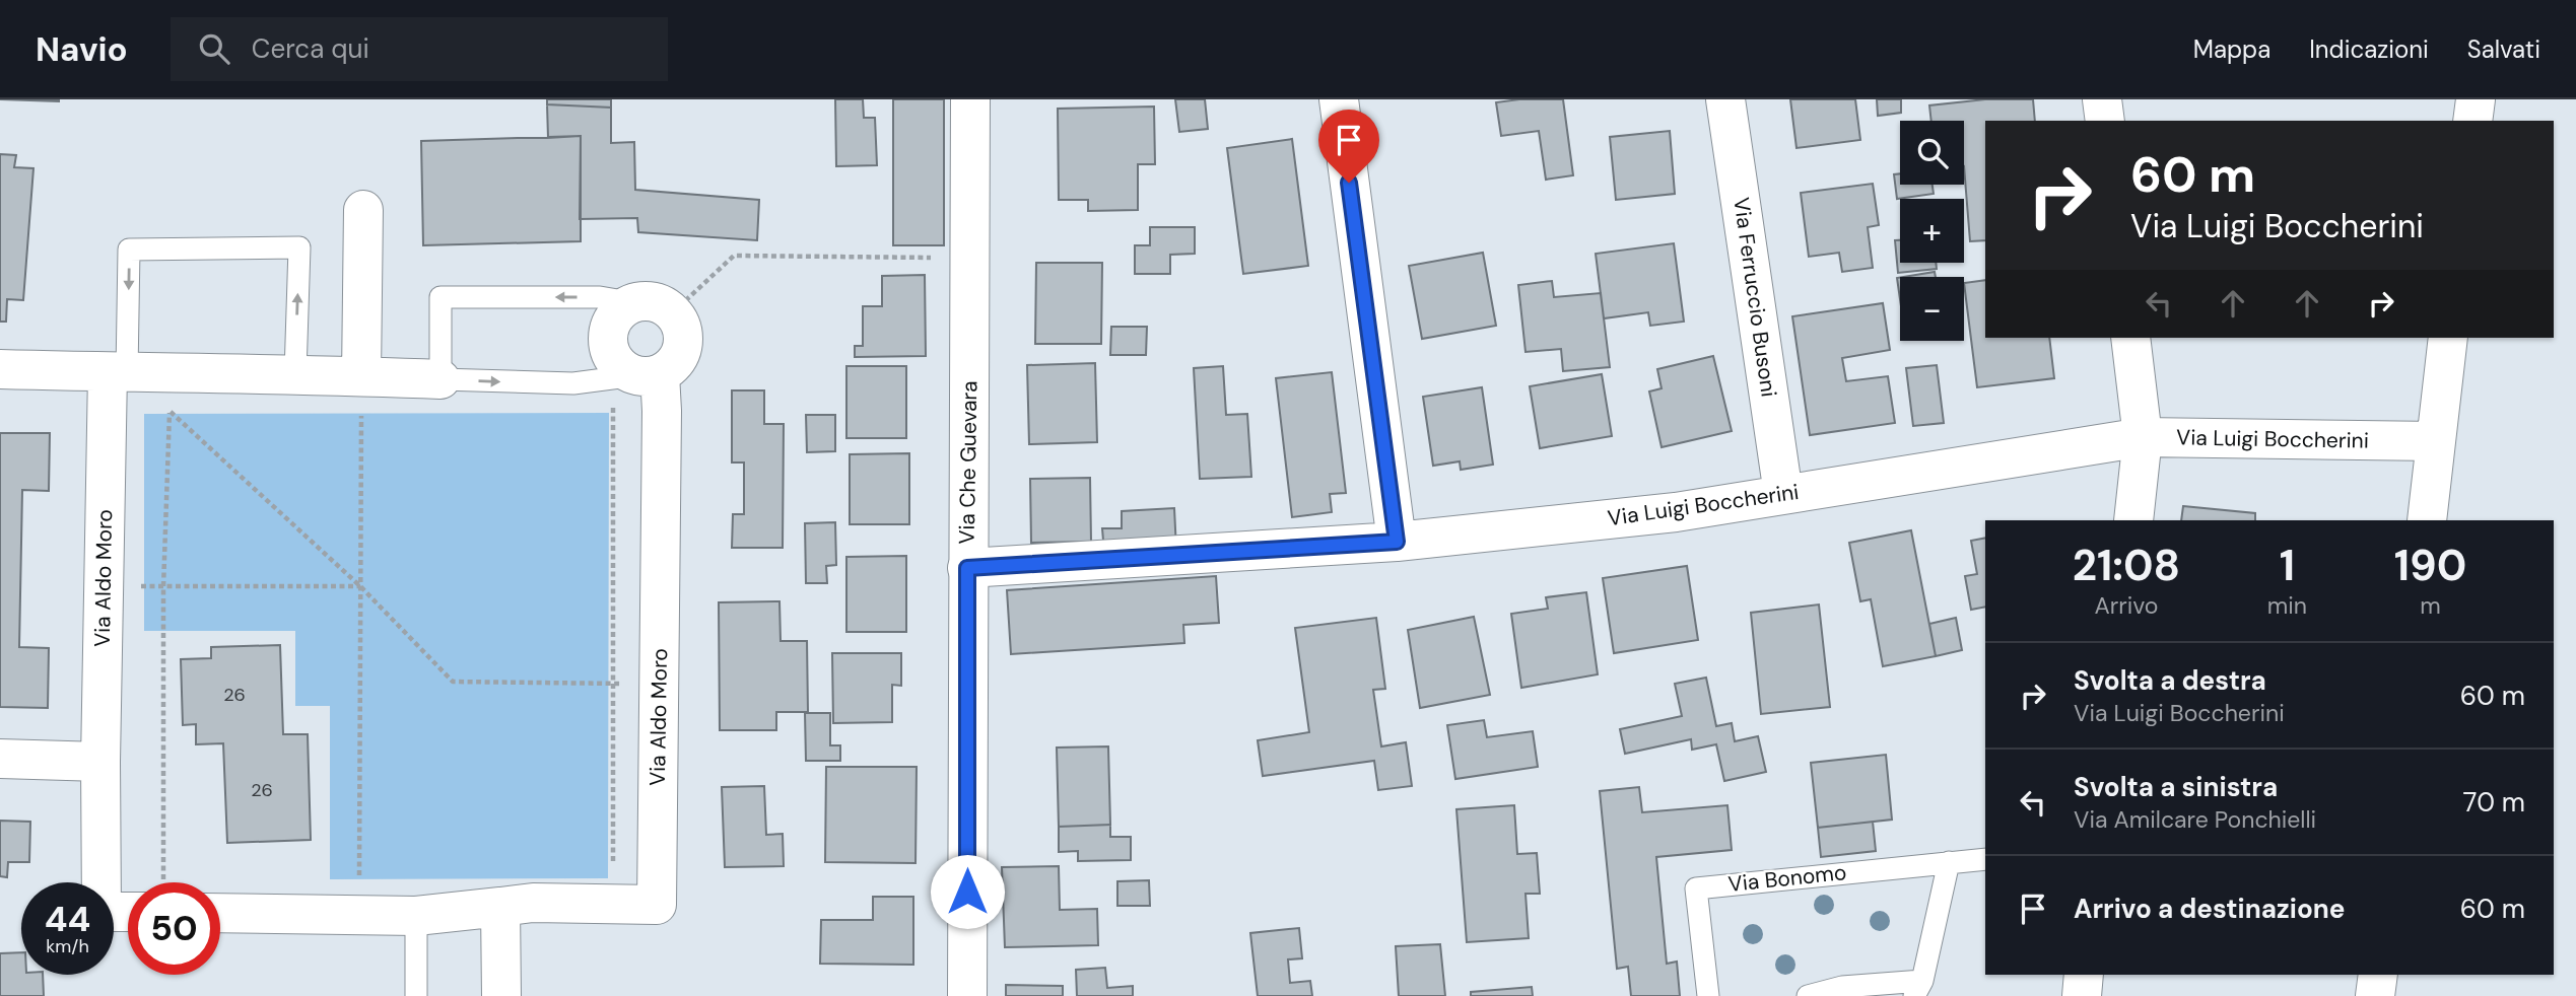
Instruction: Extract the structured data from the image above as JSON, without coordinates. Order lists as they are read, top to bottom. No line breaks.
{"streets":{"street":["Via Ferruccio Busoni","Via Luigi Boccherini","Via Che Guevara","Via Aldo Moro"],"lane":["Via Bonomo"]},"crossings":[["Via Ferruccio Busoni","Via Luigi Boccherini"],["Via Luigi Boccherini","Via Che Guevara"]],"house_numbers":["26","26"],"page":{"header":"Navio","search":"Cerca qui","nav":["Mappa","Indicazioni","Salvati"],"map_buttons":["+","−"],"turn":["60 m","Via Luigi Boccherini"],"eta":["21:08","Arrivo","1","min","190","m"],"list":[{"name":"Svolta a destra","note":"Via Luigi Boccherini","value":"60 m"},{"name":"Svolta a sinistra","note":"Via Amilcare Ponchielli","value":"70 m"},{"name":"Arrivo a destinazione","value":"60 m"}],"speed":"44 km/h","limit":"50"}}
